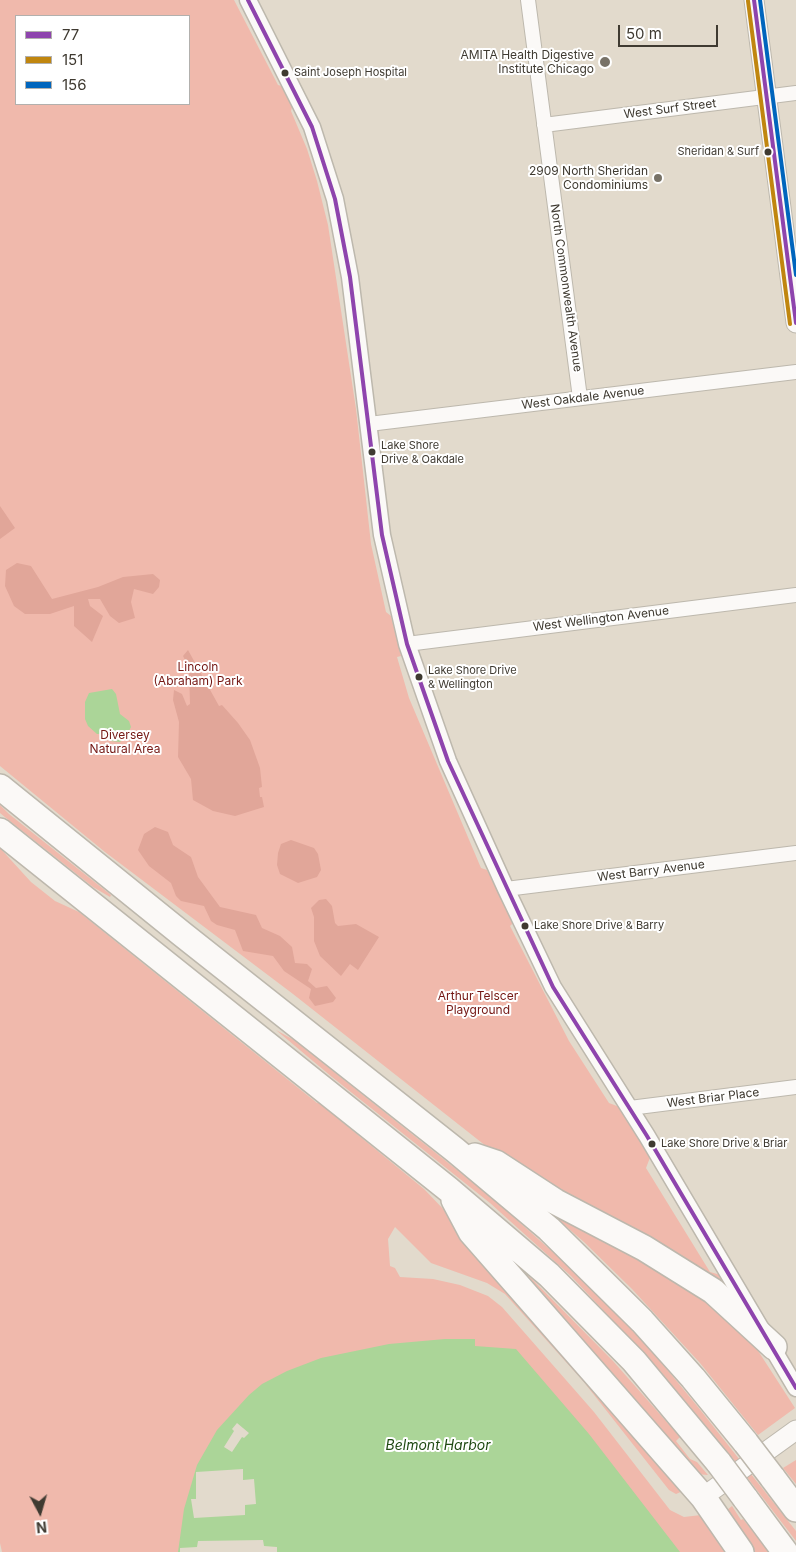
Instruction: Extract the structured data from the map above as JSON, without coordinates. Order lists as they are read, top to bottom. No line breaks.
{"streets":{"street":["West Surf Street","North Commonwealth Avenue","West Oakdale Avenue","West Wellington Avenue","West Barry Avenue","West Briar Place"]},"crossings":[["West Surf Street","North Commonwealth Avenue"],["North Commonwealth Avenue","West Oakdale Avenue"]],"water":["Belmont Harbor"],"parks":["Lincoln (Abraham) Park","Diversey Natural Area","Arthur Telscer Playground"],"places":["AMITA Health Digestive Institute Chicago","Saint Joseph Hospital","Sheridan & Surf","2909 North Sheridan Condominiums","Lake Shore Drive & Oakdale","Lake Shore Drive & Wellington","Lake Shore Drive & Barry","Lake Shore Drive & Briar"],"lines":["transit line 77","transit line 156","transit line 151"],"legend":["77","151","156"],"scale_bar":"50 m","north":"bottom"}
